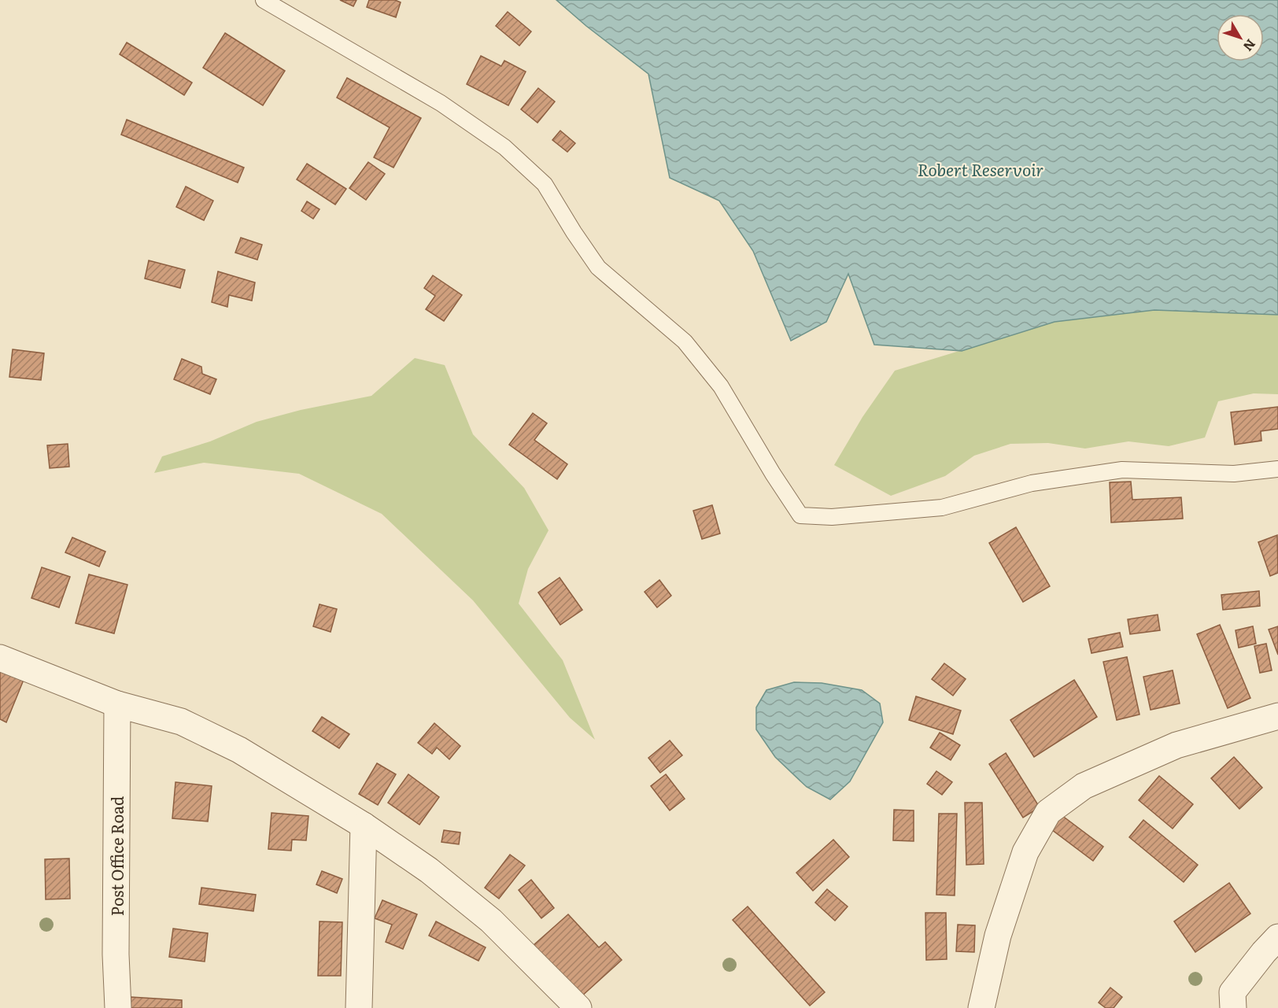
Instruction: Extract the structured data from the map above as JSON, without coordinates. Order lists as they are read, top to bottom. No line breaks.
{"streets":{"street":["Post Office Road"]},"water":["Robert Reservoir"],"north":"bottom right"}
